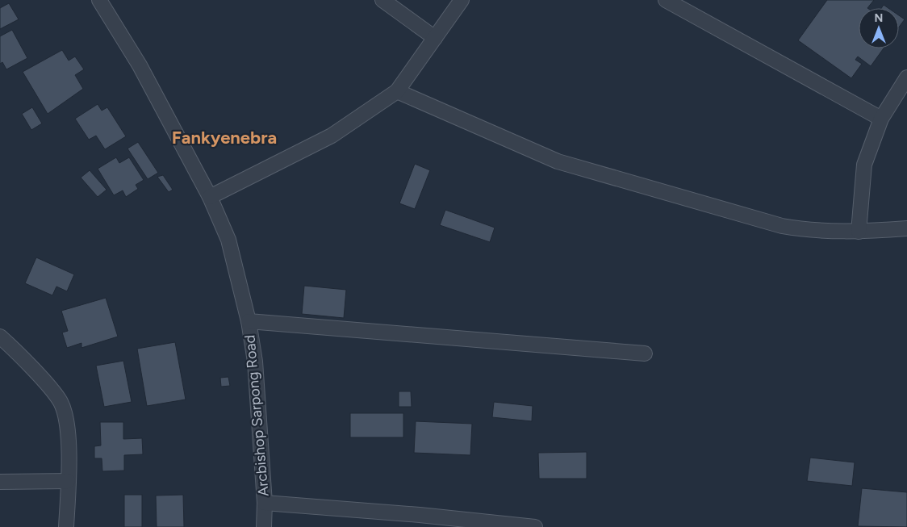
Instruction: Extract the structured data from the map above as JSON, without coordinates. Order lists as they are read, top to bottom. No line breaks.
{"streets":{"street":["Arcbishop Sarpong Road"]},"districts":["Fankyenebra"],"north":"top"}
